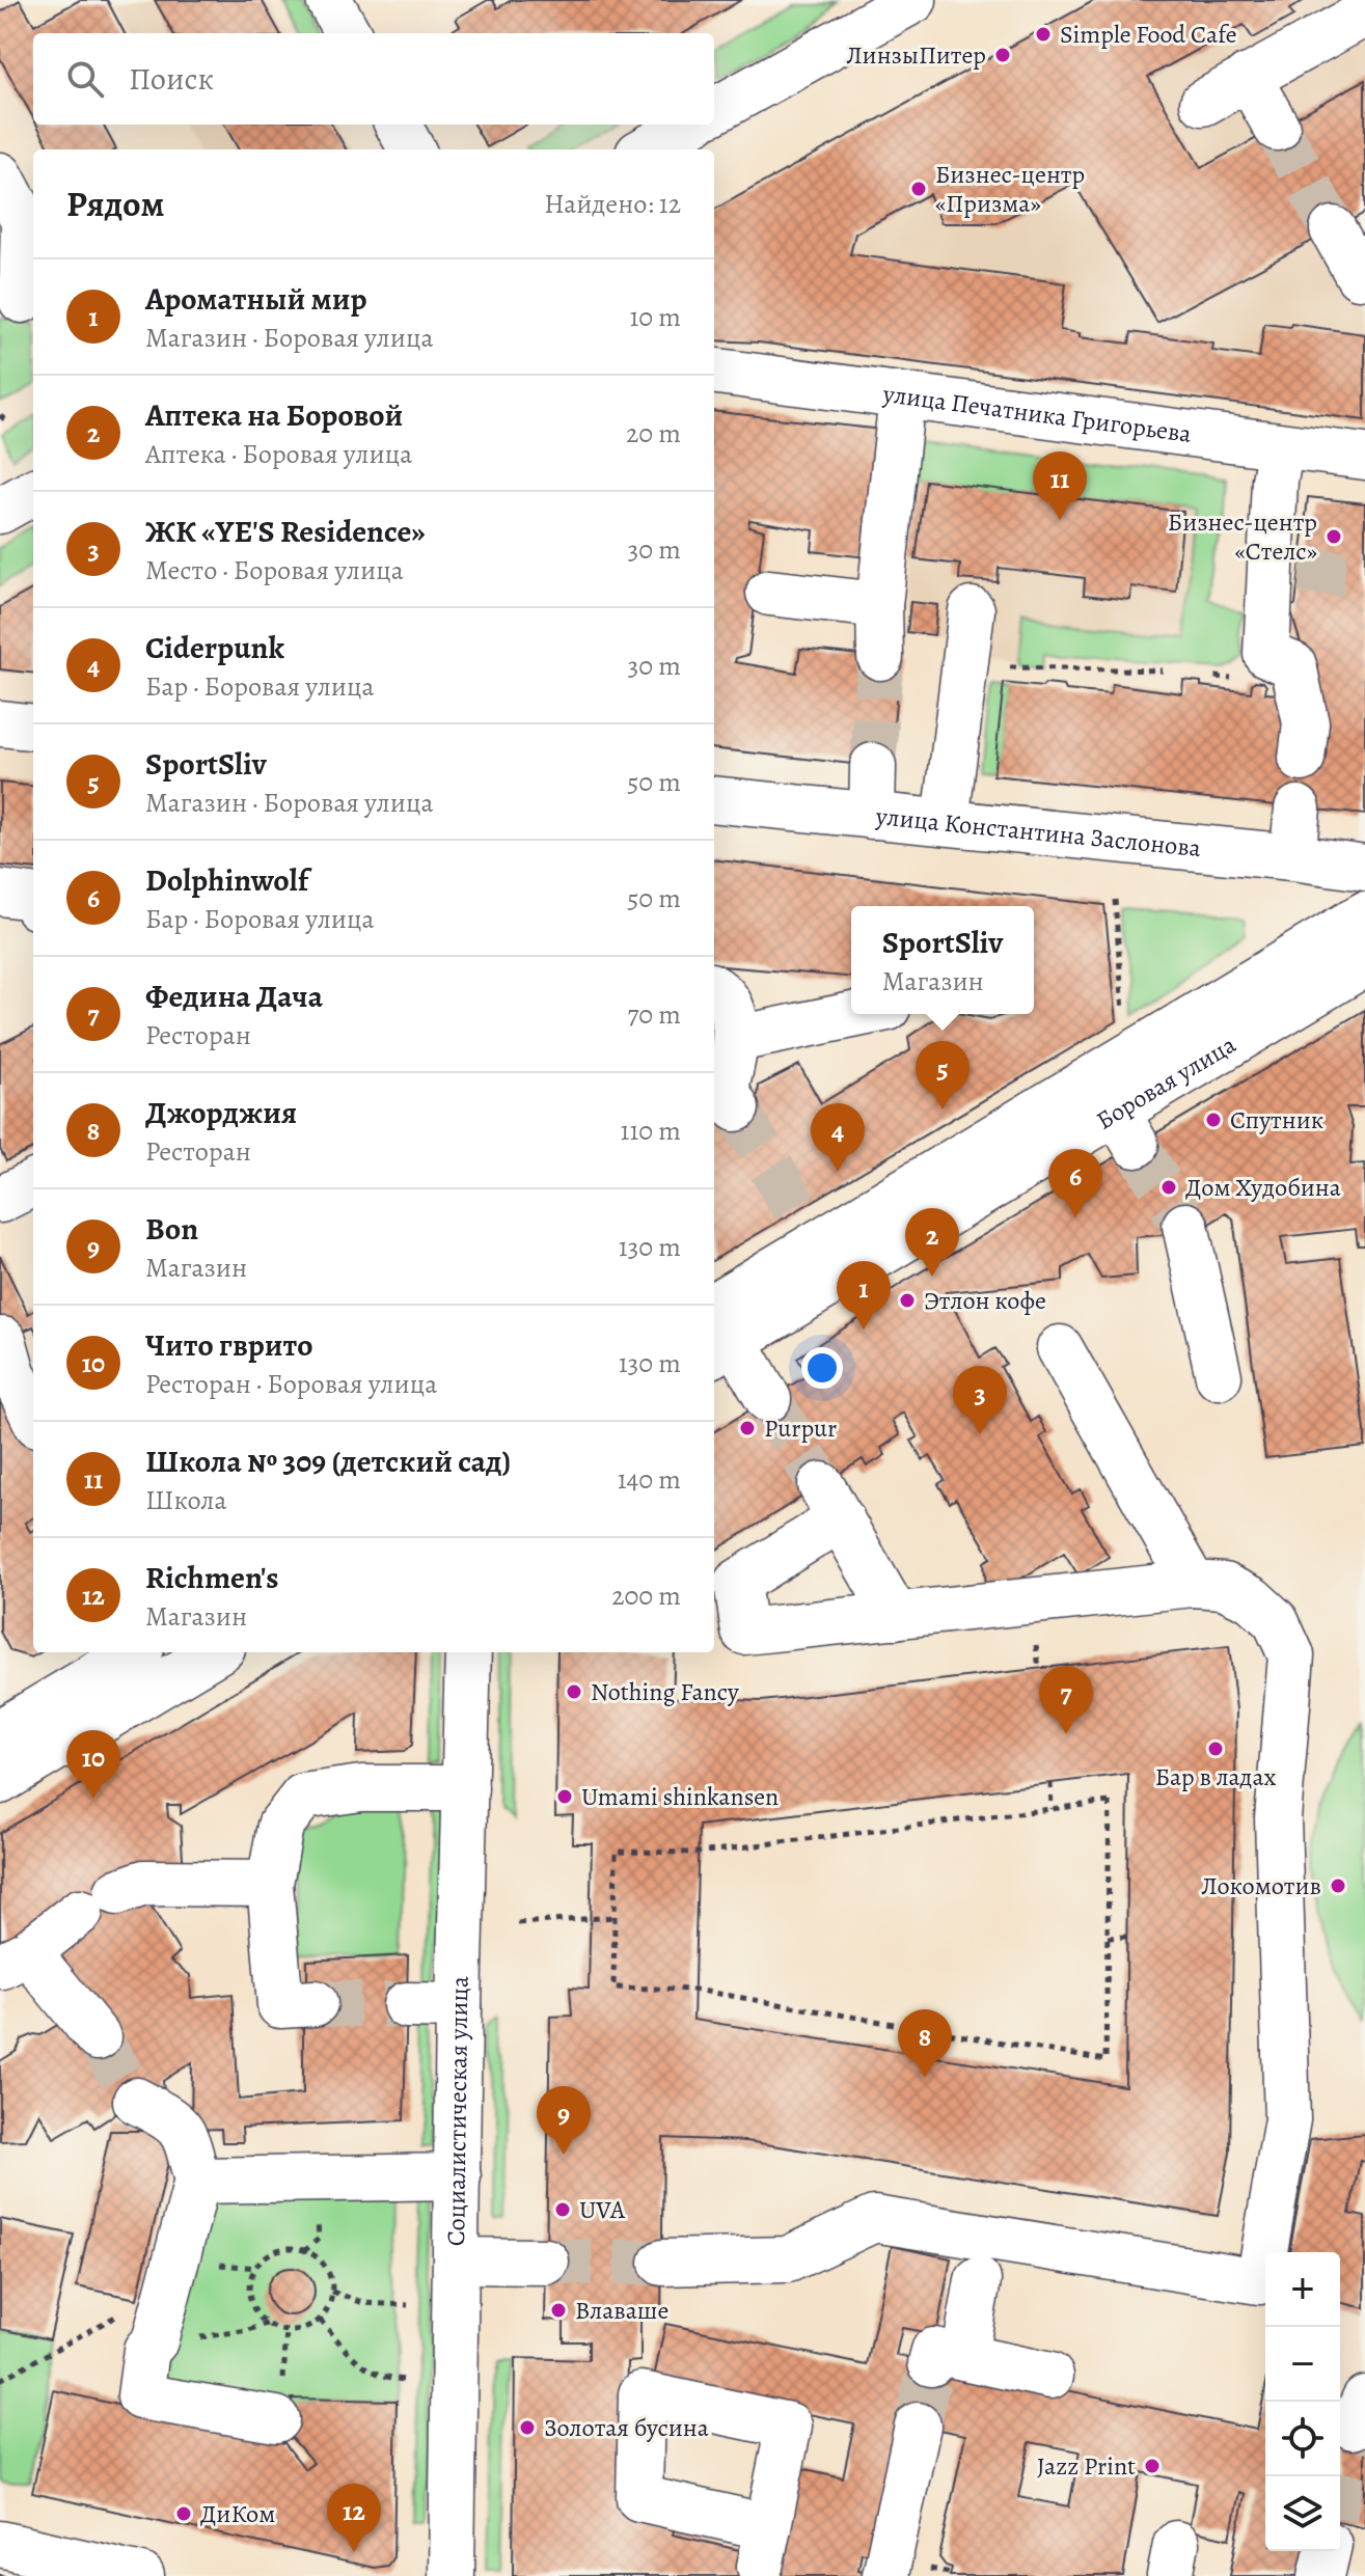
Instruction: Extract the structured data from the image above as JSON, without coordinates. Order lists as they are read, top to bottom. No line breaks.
{"streets":{"street":["улица Печатника Григорьева","улица Константина Заслонова","Боровая улица","Социалистическая улица"]},"places":["Simple Food Cafe","ЛинзыПитер","Бизнес-центр «Призма»","Бизнес-центр «Стелс»","Спутник","Дом Худобина","Этлон кофе","Purpur","Nothing Fancy","Бар в ладах","Umami shinkansen","Локомотив","UVA","Влаваше","Золотая бусина","Jazz Print","ДиКом"],"page":{"search":"Поиск","heading":["Рядом","Найдено: 12"],"list":[{"mark":"1","name":"Ароматный мир","note":"Магазин · Боровая улица","value":"10 m"},{"mark":"2","name":"Аптека на Боровой","note":"Аптека · Боровая улица","value":"20 m"},{"mark":"3","name":"ЖК «YE'S Residence»","note":"Место · Боровая улица","value":"30 m"},{"mark":"4","name":"Ciderpunk","note":"Бар · Боровая улица","value":"30 m"},{"mark":"5","name":"SportSliv","note":"Магазин · Боровая улица","value":"50 m"},{"mark":"6","name":"Dolphinwolf","note":"Бар · Боровая улица","value":"50 m"},{"mark":"7","name":"Федина Дача","note":"Ресторан","value":"70 m"},{"mark":"8","name":"Джорджия","note":"Ресторан","value":"110 m"},{"mark":"9","name":"Bon","note":"Магазин","value":"130 m"},{"mark":"10","name":"Чито гврито","note":"Ресторан · Боровая улица","value":"130 m"},{"mark":"11","name":"Школа № 309 (детский сад)","note":"Школа","value":"140 m"},{"mark":"12","name":"Richmen's","note":"Магазин","value":"200 m"}],"pins":["11","5","4","6","2","1","3","7","10","8","9","12"],"popup":["SportSliv","Магазин"],"map_buttons":["+","−"]}}
